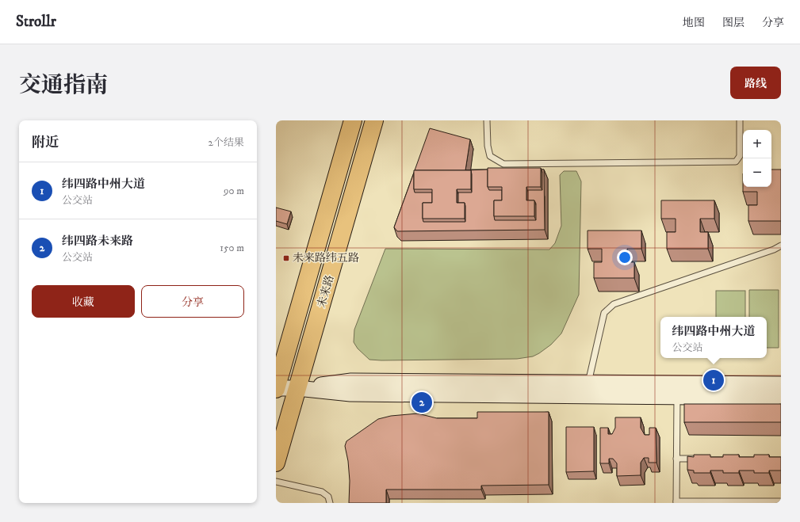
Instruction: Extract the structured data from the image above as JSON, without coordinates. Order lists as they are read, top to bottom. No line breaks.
{"streets":{"main road":["未来路"]},"places":{"transit":["未来路纬五路"]},"page":{"header":"Strollr","nav":["地图","图层","分享"],"title":"交通指南","buttons":["路线",["收藏","分享"]],"heading":["附近","2个结果"],"map_buttons":["+","−"],"list":[{"mark":"1","name":"纬四路中州大道","note":"公交站","value":"90 m"},{"mark":"2","name":"纬四路未来路","note":"公交站","value":"150 m"}],"popup":["纬四路中州大道","公交站"],"pins":["1","2"]}}
